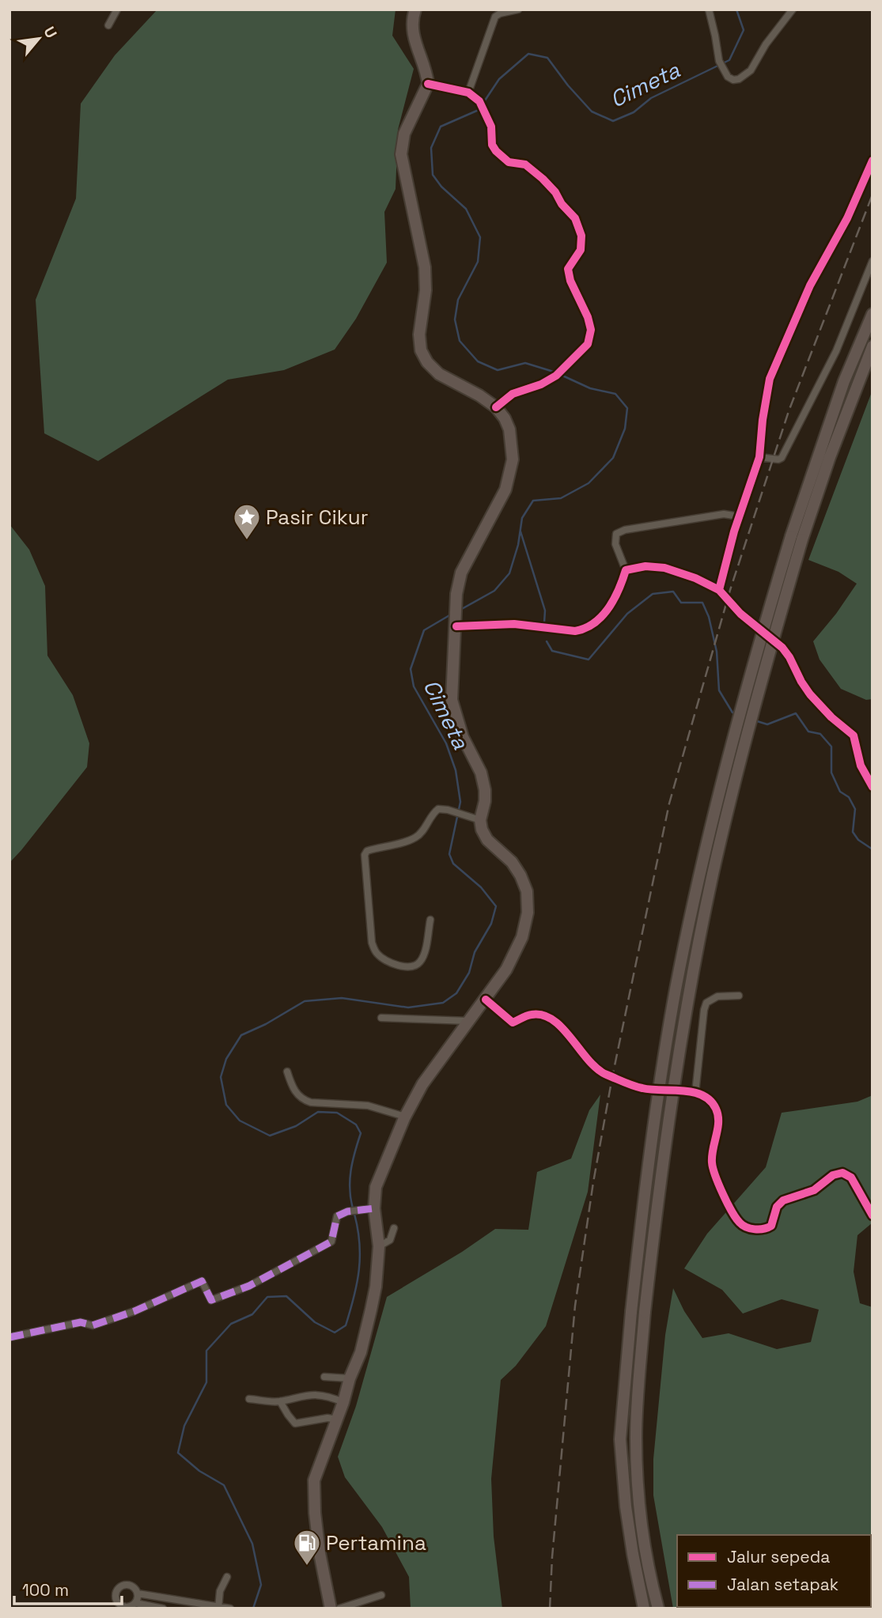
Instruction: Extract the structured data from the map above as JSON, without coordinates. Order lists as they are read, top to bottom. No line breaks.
{"water":["Cimeta"],"places":{"place":["Pasir Cikur"],"fuel station":["Pertamina"]},"legend":["Jalur sepeda","Jalan setapak"],"scale_bar":"100 m","north":"top right"}
